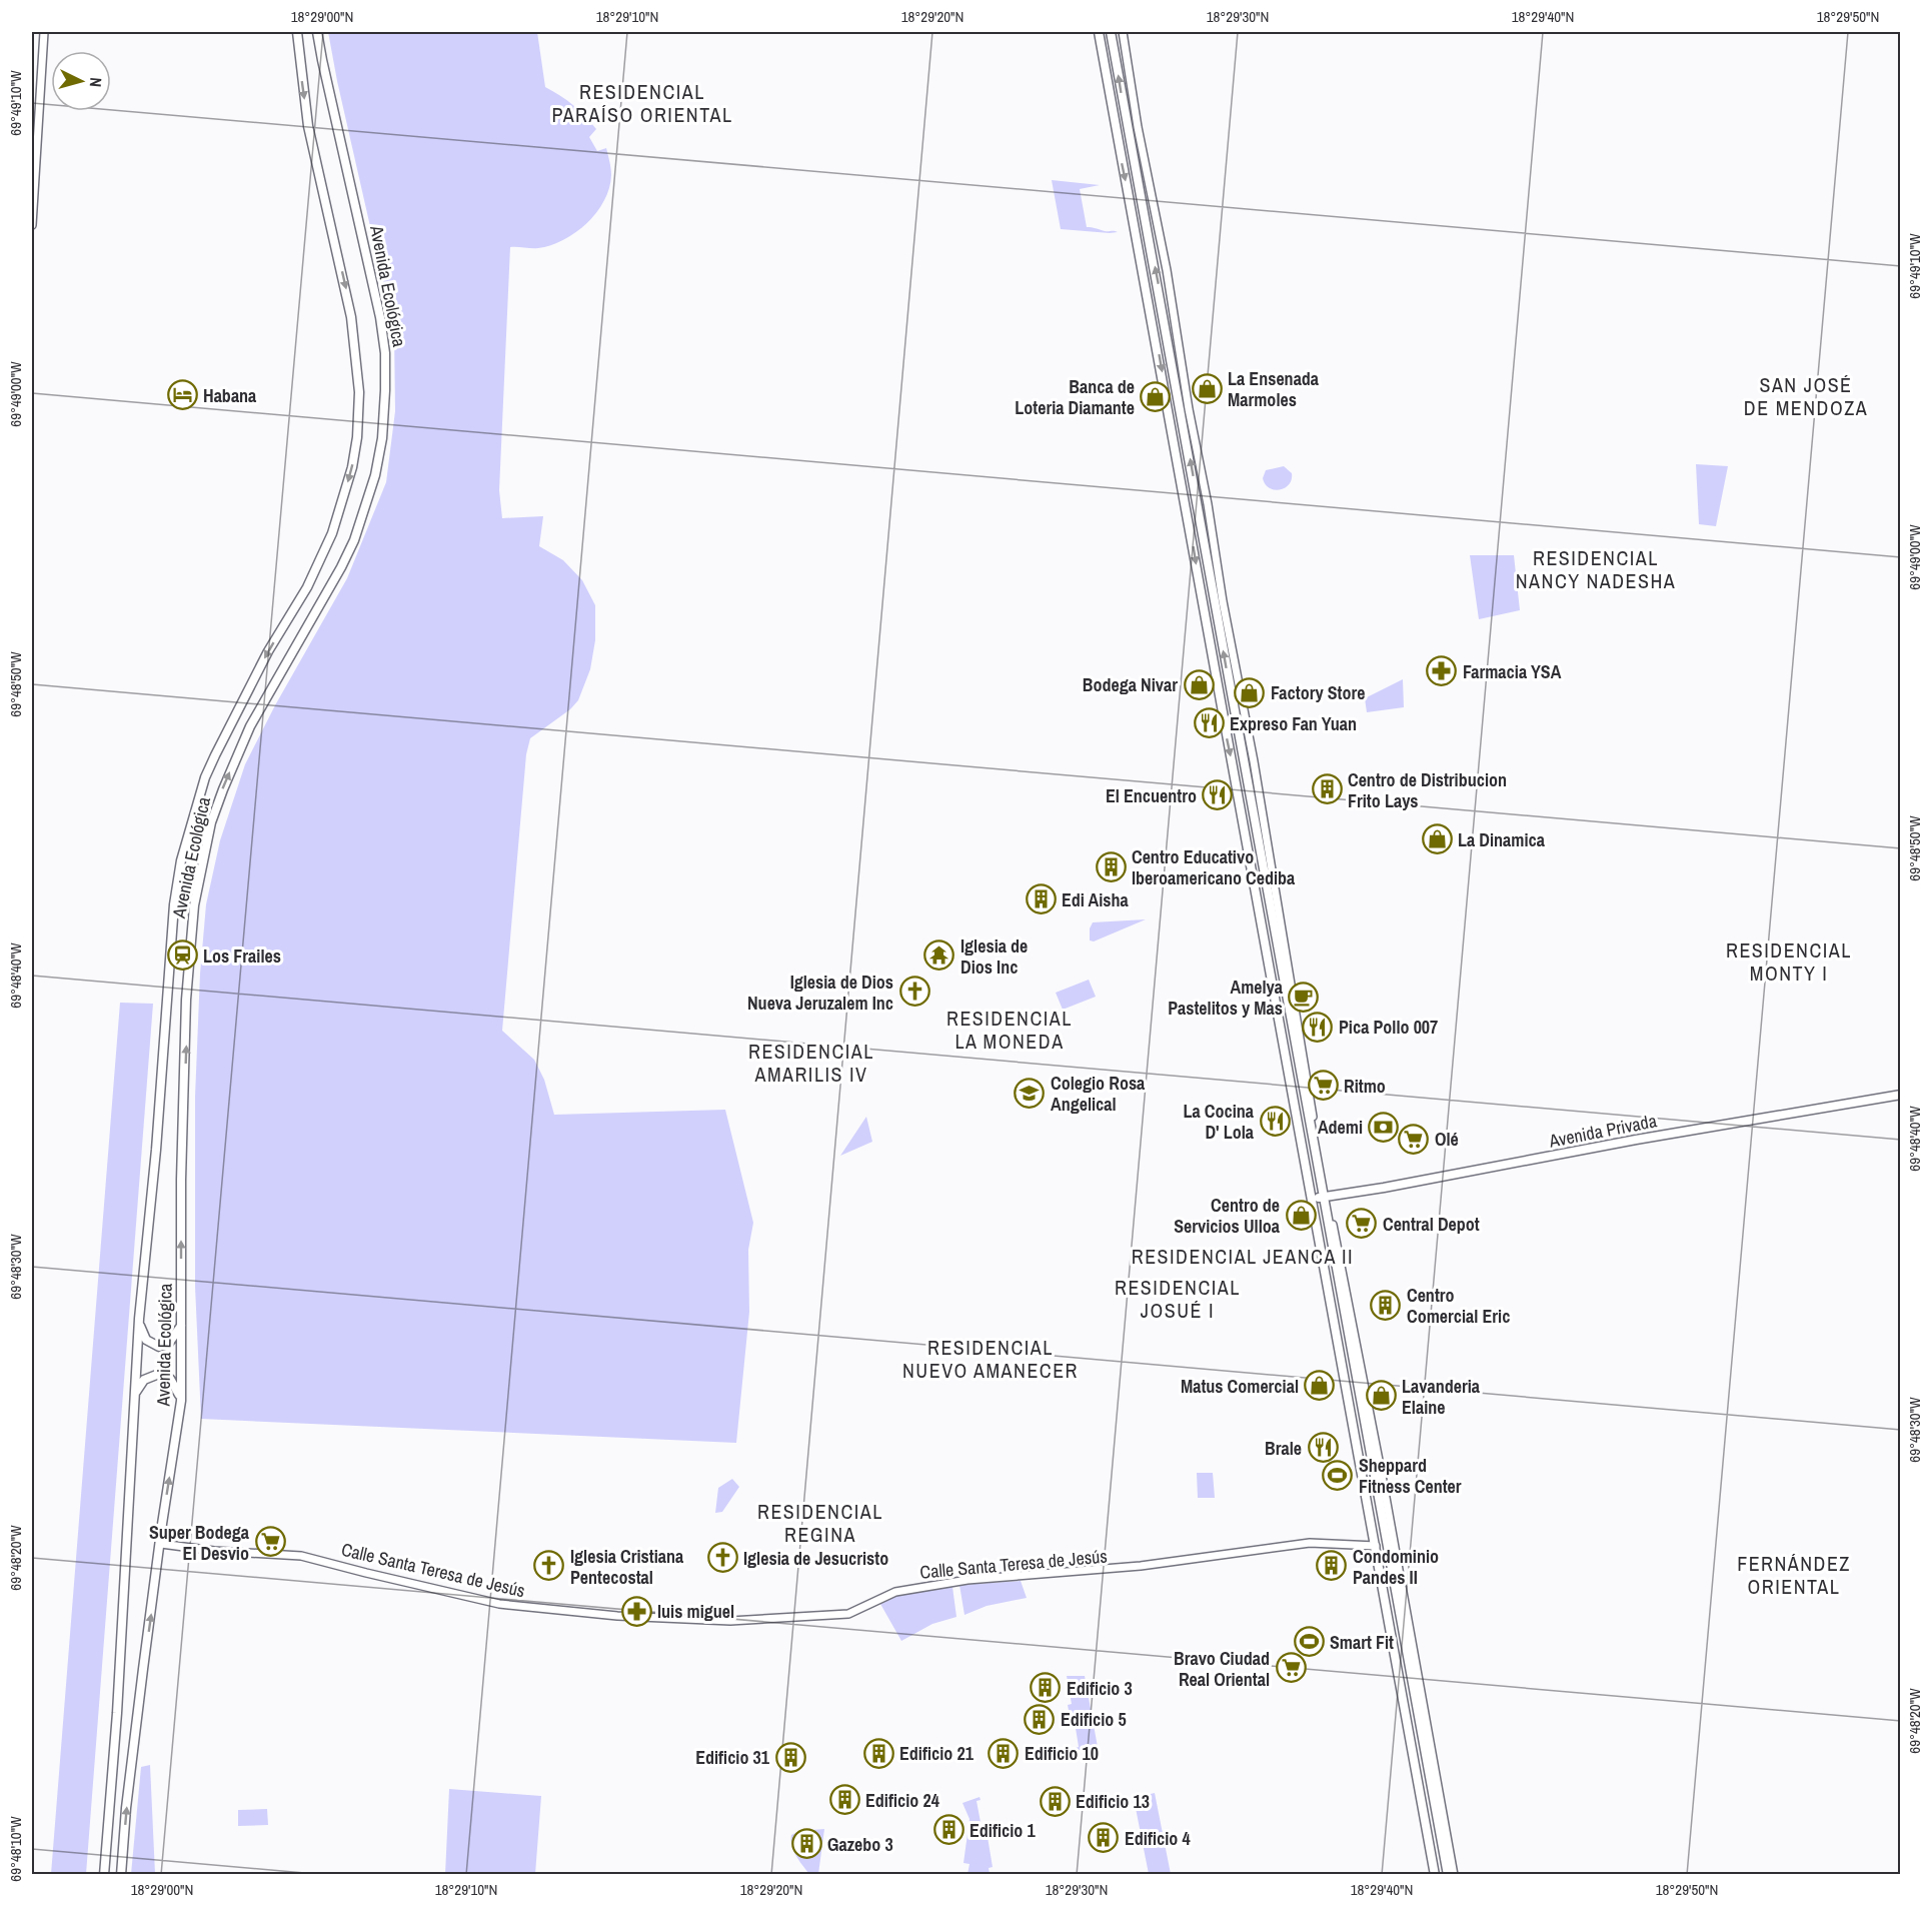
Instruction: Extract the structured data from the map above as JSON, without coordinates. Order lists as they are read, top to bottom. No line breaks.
{"streets":{"main road":["Avenida Ecológica","Avenida Privada"],"street":["Calle Santa Teresa de Jesús"]},"crossings":[["Avenida Ecológica","Calle Santa Teresa de Jesús"]],"districts":["RESIDENCIAL PARAÍSO ORIENTAL","SAN JOSÉ DE MENDOZA","RESIDENCIAL NANCY NADESHA","RESIDENCIAL MONTY I","RESIDENCIAL LA MONEDA","RESIDENCIAL AMARILIS IV","RESIDENCIAL JEANCA II","RESIDENCIAL JOSUÉ I","RESIDENCIAL NUEVO AMANECER","RESIDENCIAL REGINA","FERNÁNDEZ ORIENTAL"],"places":{"shop":["La Ensenada Marmoles","Banca de Loteria Diamante","Bodega Nivar","Factory Store","La Dinamica","Centro de Servicios Ulloa","Matus Comercial","Lavanderia Elaine"],"hotel":["Habana"],"pharmacy":["Farmacia YSA","luis miguel"],"restaurant":["Expreso Fan Yuan","El Encuentro","Pica Pollo 007","La Cocina D' Lola","Brale"],"building":["Centro de Distribucion Frito Lays","Centro Educativo Iberoamericano Cediba","Edi Aisha","Centro Comercial Eric","Condominio Pandes II","Edificio 3","Edificio 5","Edificio 21","Edificio 10","Edificio 31","Edificio 24","Edificio 13","Edificio 1","Edificio 4","Gazebo 3"],"station":["Los Frailes"],"temple":["Iglesia de Dios Inc"],"church":["Iglesia de Dios Nueva Jeruzalem Inc","Iglesia de Jesucristo","Iglesia Cristiana Pentecostal"],"cafe":["Amelya Pastelitos y Mas"],"supermarket":["Ritmo","Olé","Central Depot","Super Bodega El Desvio","Bravo Ciudad Real Oriental"],"school or university":["Colegio Rosa Angelical"],"bank":["Ademi"],"sports":["Sheppard Fitness Center","Smart Fit"]},"north":"right","coordinates":["18°29'00\"N","18°29'10\"N","18°29'20\"N","18°29'30\"N","18°29'40\"N","18°29'50\"N","69°49'10\"W","69°49'00\"W","69°48'50\"W","69°48'40\"W","69°48'30\"W","69°48'20\"W","69°48'10\"W"]}
